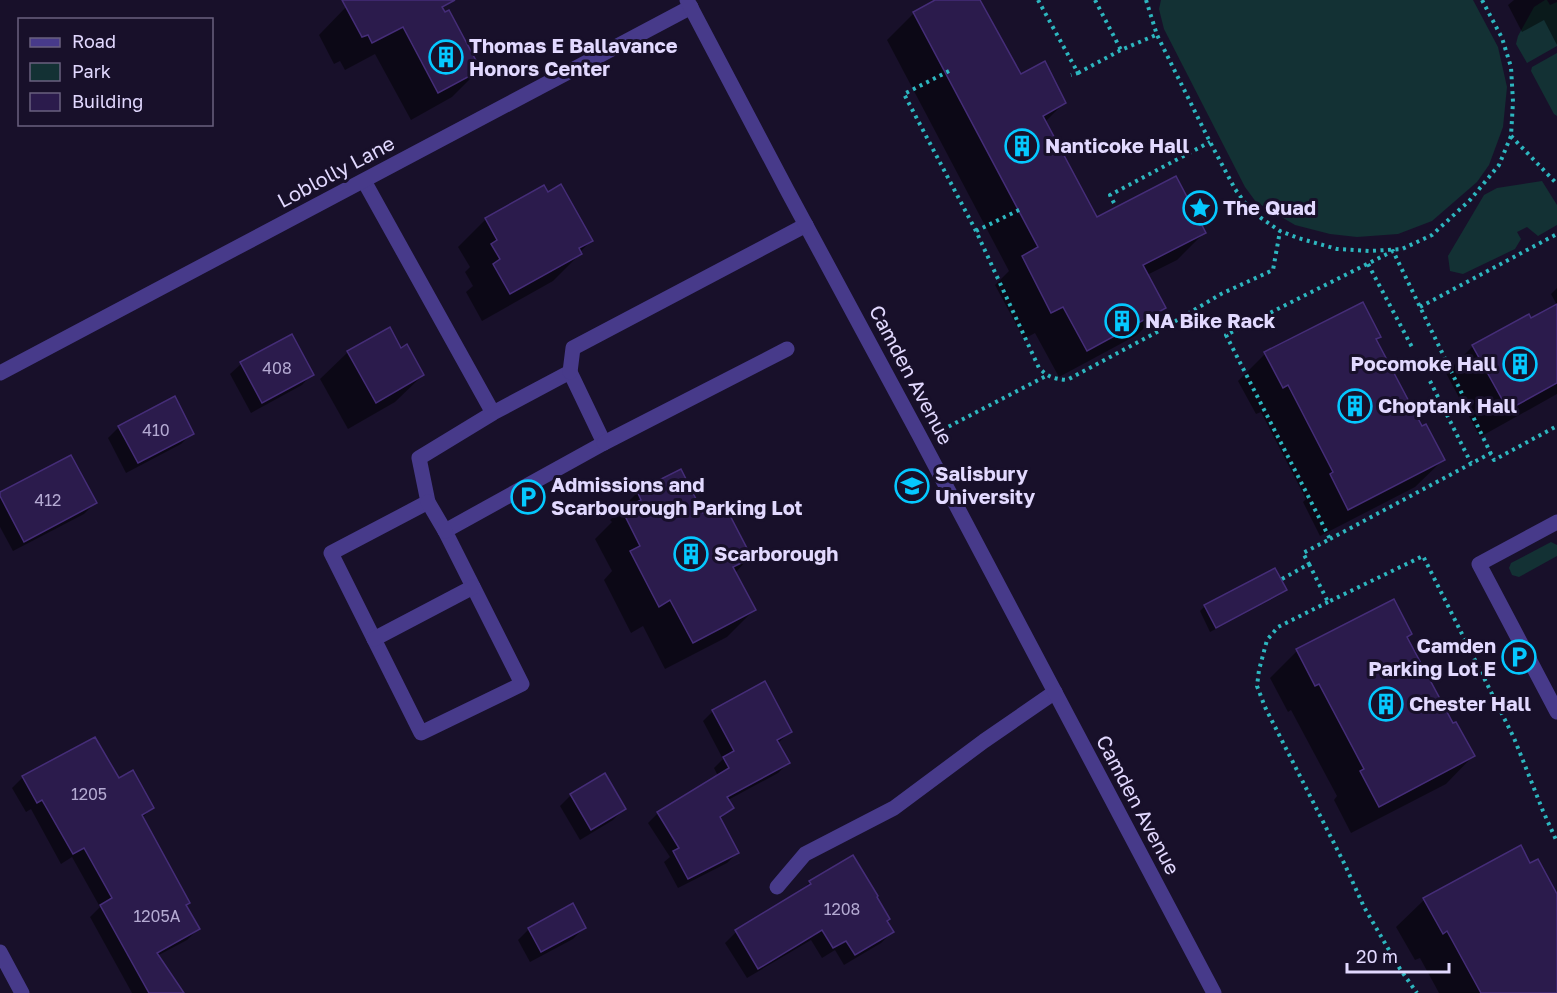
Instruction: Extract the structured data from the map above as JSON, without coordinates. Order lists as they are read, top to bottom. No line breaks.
{"streets":{"street":["Loblolly Lane","Camden Avenue"]},"crossings":[["Loblolly Lane","Camden Avenue"]],"places":{"building":["Thomas E Ballavance Honors Center","Nanticoke Hall","NA Bike Rack","Pocomoke Hall","Choptank Hall","Scarborough","Chester Hall"],"place":["The Quad"],"school or university":["Salisbury University"],"parking":["Admissions and Scarbourough Parking Lot","Camden Parking Lot E"]},"house_numbers":["408","410","412","1205","1208","1205A"],"legend":["Road","Park","Building"],"scale_bar":"20 m"}
